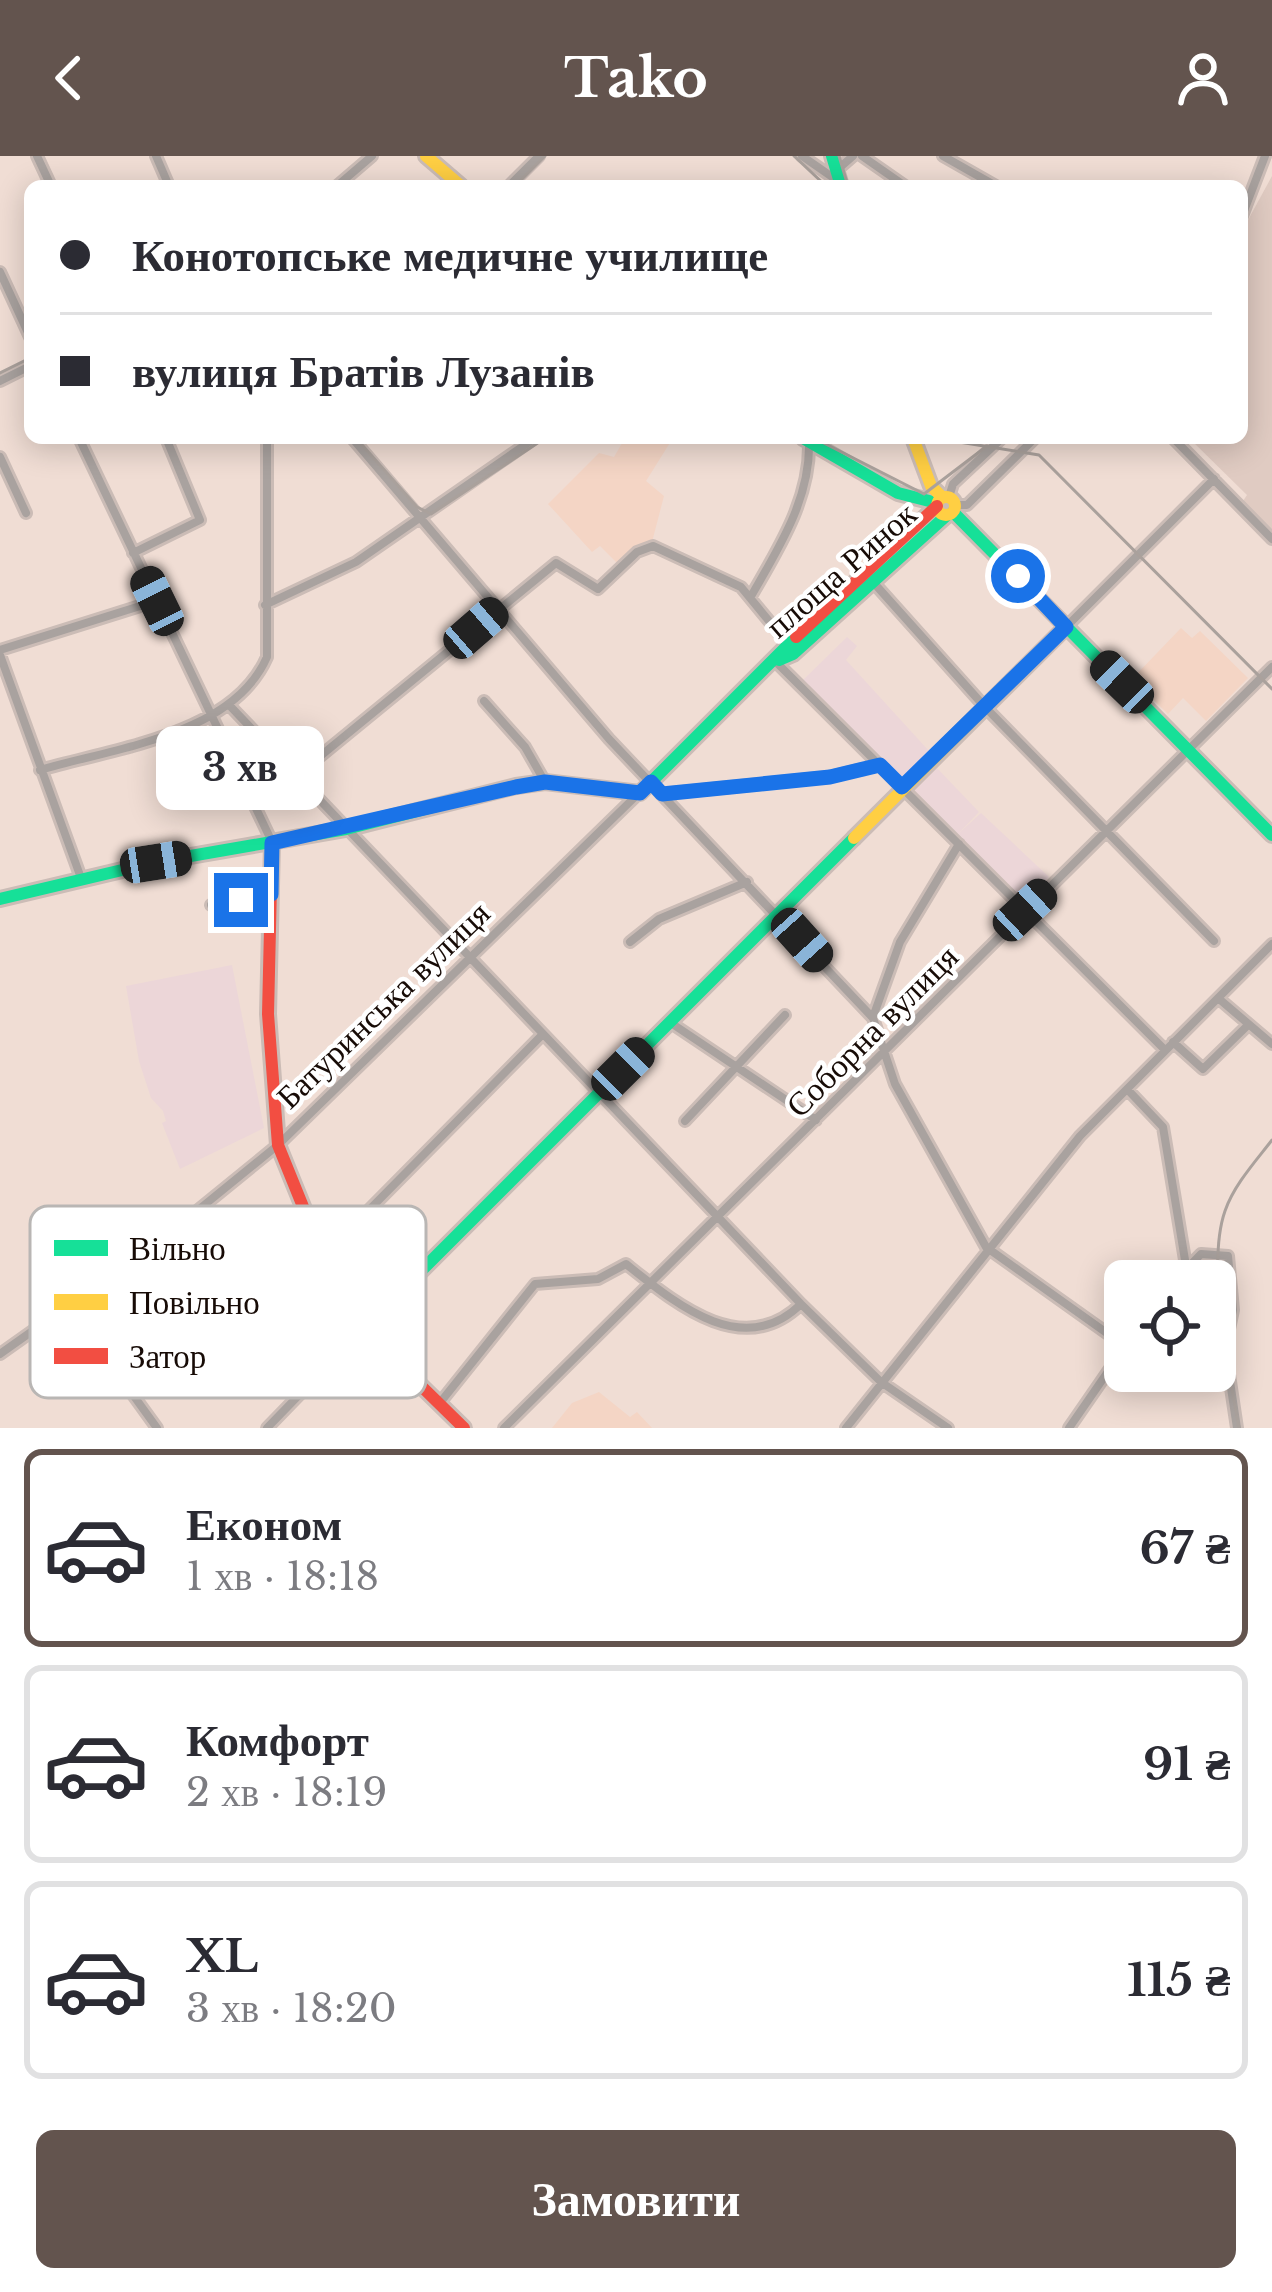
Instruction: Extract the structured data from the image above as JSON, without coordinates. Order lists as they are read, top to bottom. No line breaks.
{"streets":{"main road":["площа Ринок","Батуринська вулиця"],"street":["Соборна вулиця"]},"crossings":[["площа Ринок","Батуринська вулиця"]],"legend":["Вільно","Повільно","Затор"],"page":{"header":"Tako","banner":["Конотопське медичне училище","вулиця Братів Лузанів"],"bubble":"3 хв","list":[{"name":"Економ","note":"1 хв · 18:18","value":"67 ₴"},{"name":"Комфорт","note":"2 хв · 18:19","value":"91 ₴"},{"name":"XL","note":"3 хв · 18:20","value":"115 ₴"}],"buttons":"Замовити"}}
